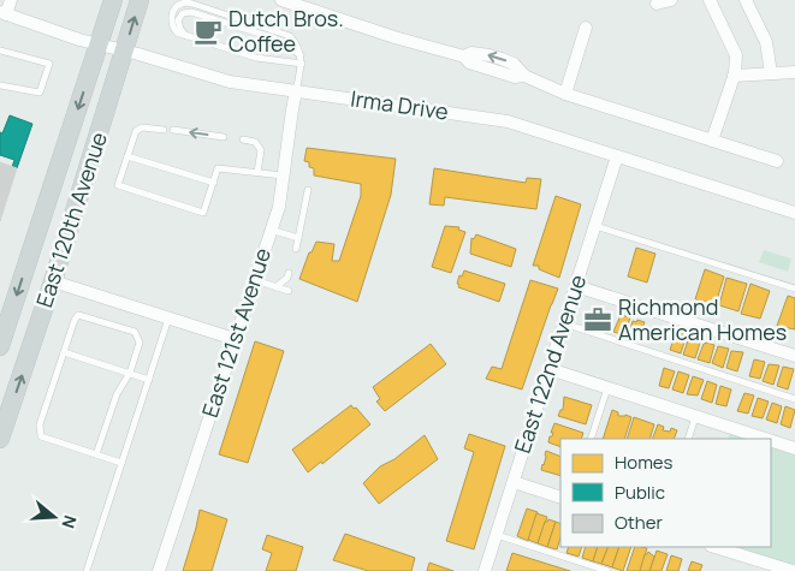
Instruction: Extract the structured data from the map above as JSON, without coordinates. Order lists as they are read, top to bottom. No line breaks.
{"streets":{"main road":["East 120th Avenue"],"street":["Irma Drive","East 121st Avenue","East 122nd Avenue"]},"crossings":[["Irma Drive","East 120th Avenue"],["Irma Drive","East 121st Avenue"],["Irma Drive","East 122nd Avenue"]],"places":{"cafe":["Dutch Bros. Coffee"],"office":["Richmond American Homes"]},"legend":["Homes","Public","Other"],"north":"right"}
